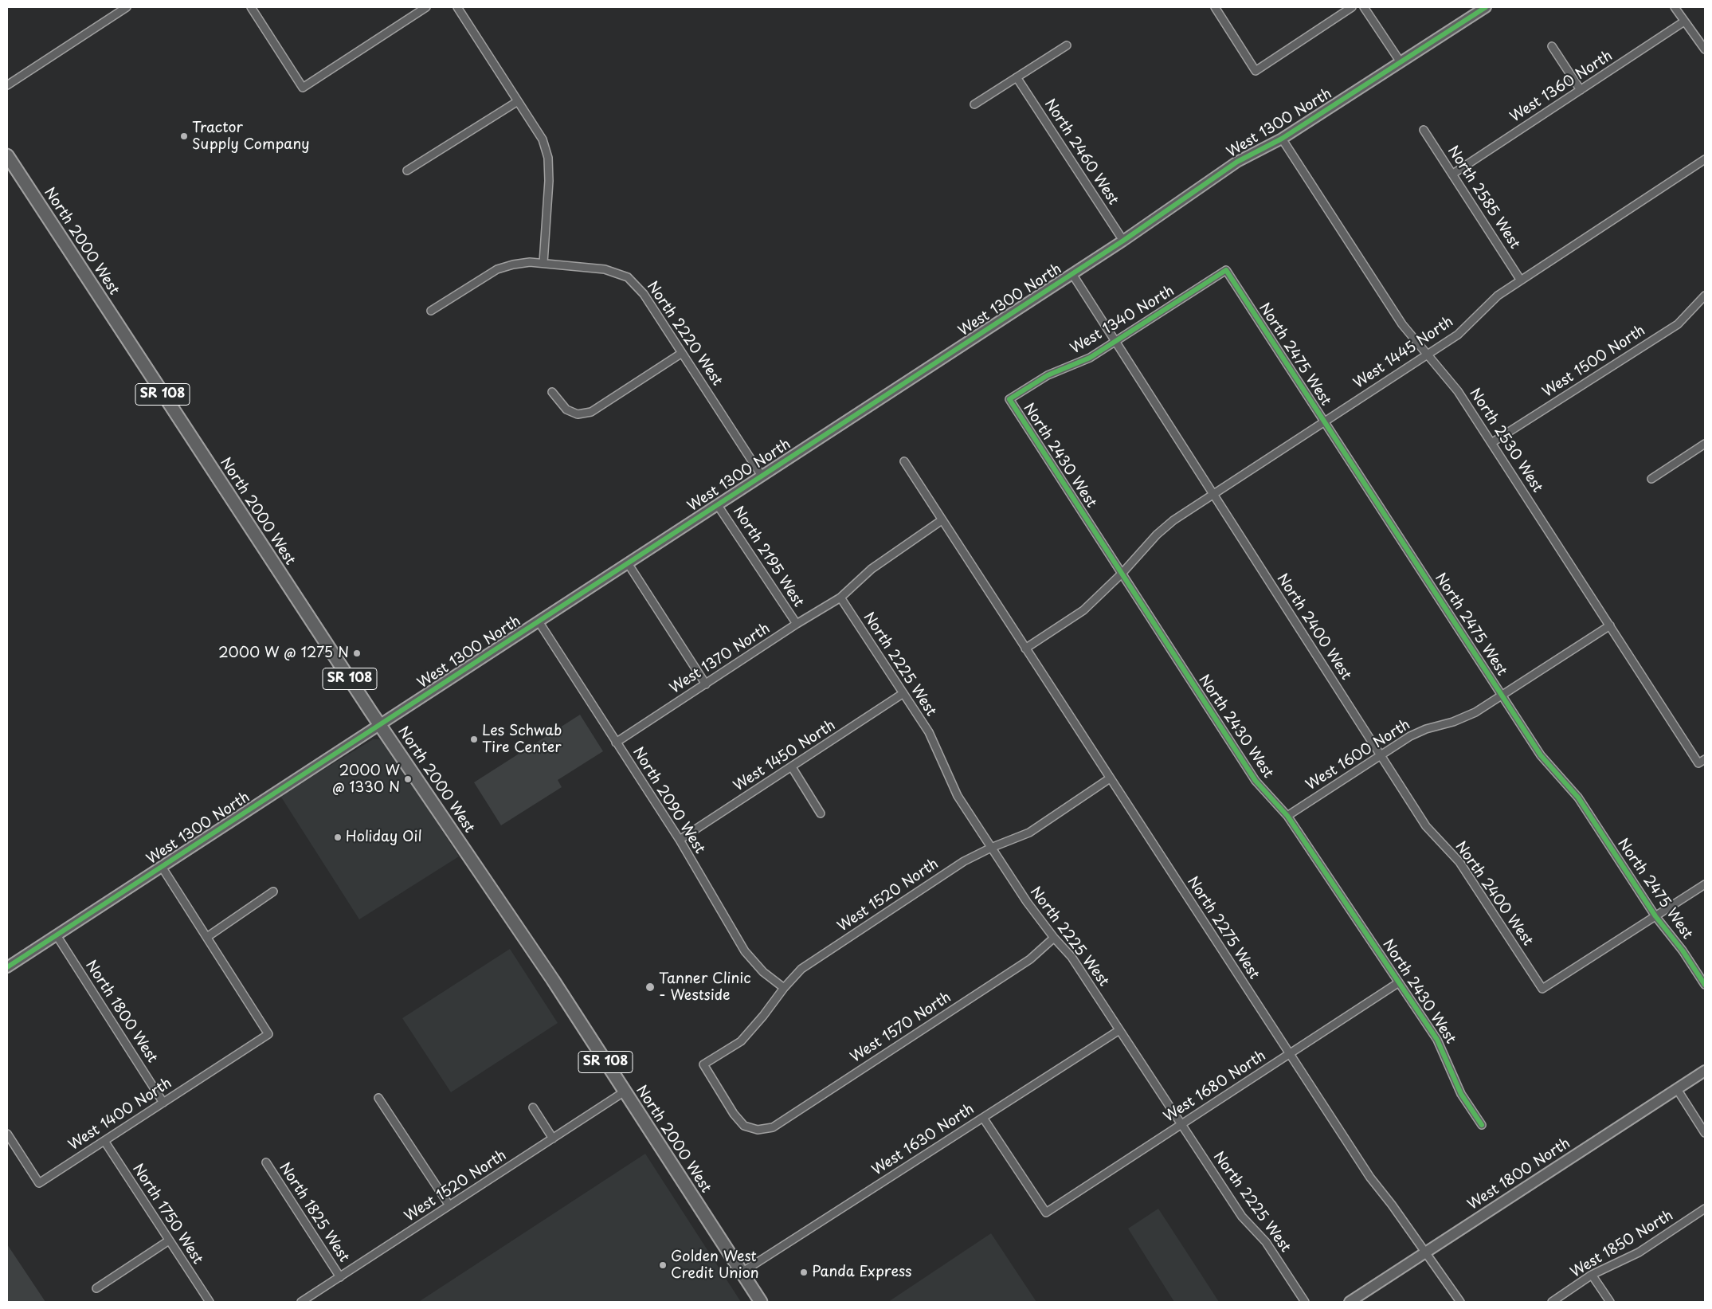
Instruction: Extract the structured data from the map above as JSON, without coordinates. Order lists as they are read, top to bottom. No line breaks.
{"streets":{"main road":["North 2000 West","SR 108"],"street":["West 1360 North","West 1300 North","North 2460 West","North 2585 West","West 1340 North","North 2220 West","West 1445 North","North 2475 West","West 1500 North","North 2530 West","North 2430 West","North 2195 West","North 2400 West","West 1370 North","North 2225 West","West 1600 North","West 1450 North","North 2090 West","West 1520 North","North 2275 West","North 1800 West","West 1570 North","West 1680 North","West 1400 North","West 1630 North","West 1800 North","North 1825 West","North 1750 West","West 1850 North"]},"crossings":[["West 1360 North","North 2585 West"],["West 1300 North","North 2460 West"],["West 1300 North","North 2000 West"],["West 1300 North","North 2220 West"],["West 1300 North","North 2530 West"],["West 1300 North","North 2195 West"],["West 1300 North","North 2400 West"],["West 1300 North","North 2090 West"],["West 1300 North","North 1800 West"],["North 2585 West","West 1445 North"],["North 2000 West","West 1520 North"],["North 2000 West","West 1630 North"],["West 1340 North","North 2475 West"],["West 1340 North","North 2430 West"],["West 1340 North","North 2400 West"],["West 1445 North","North 2475 West"],["West 1445 North","North 2530 West"],["West 1445 North","North 2430 West"],["West 1445 North","North 2400 West"],["North 2475 West","North 2400 West"],["North 2475 West","West 1600 North"],["West 1500 North","North 2530 West"],["North 2530 West","West 1600 North"],["North 2430 West","West 1600 North"],["North 2430 West","West 1680 North"],["North 2195 West","West 1370 North"],["North 2400 West","West 1600 North"],["West 1370 North","North 2225 West"],["West 1370 North","North 2090 West"],["West 1370 North","North 2275 West"],["North 2225 West","West 1450 North"],["North 2225 West","West 1520 North"],["North 2225 West","West 1570 North"],["North 2225 West","West 1680 North"],["North 2225 West","West 1630 North"],["West 1450 North","North 2090 West"],["North 2090 West","West 1520 North"],["West 1520 North","North 2275 West"],["West 1520 North","West 1570 North"],["West 1520 North","North 1825 West"],["North 2275 West","West 1680 North"],["North 2275 West","West 1800 North"],["North 1800 West","West 1400 North"],["West 1680 North","West 1630 North"],["West 1400 North","North 1750 West"]],"places":["Tractor Supply Company","2000 W @ 1275 N","Les Schwab Tire Center","2000 W @ 1330 N","Holiday Oil","Tanner Clinic - Westside","Golden West Credit Union","Panda Express"]}
